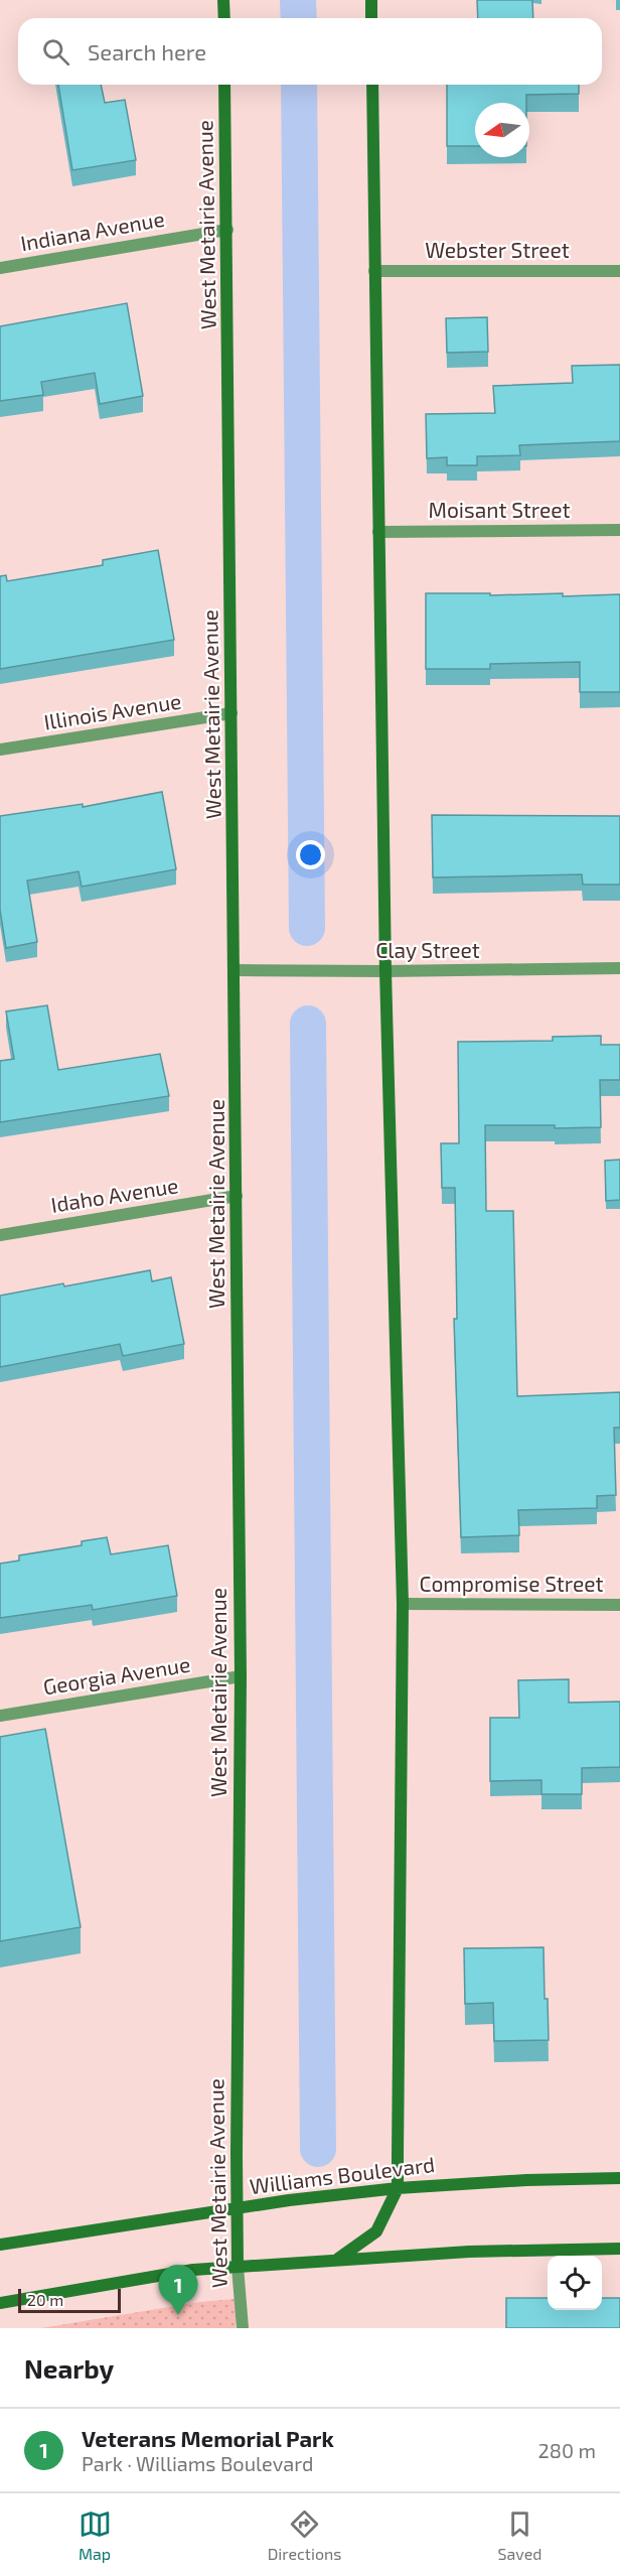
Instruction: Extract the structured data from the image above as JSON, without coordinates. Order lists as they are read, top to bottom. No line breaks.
{"streets":{"main road":["West Metairie Avenue","Williams Boulevard"],"street":["Indiana Avenue","Webster Street","Moisant Street","Illinois Avenue","Clay Street","Idaho Avenue","Compromise Street","Georgia Avenue"]},"crossings":[["West Metairie Avenue","Indiana Avenue"],["West Metairie Avenue","Illinois Avenue"],["West Metairie Avenue","Clay Street"],["West Metairie Avenue","Idaho Avenue"],["West Metairie Avenue","Georgia Avenue"],["West Metairie Avenue","Williams Boulevard"]],"scale_bar":"20 m","north":"left","page":{"search":"Search here","pins":"1","scale":"20 m","heading":"Nearby","list":[{"mark":"1","name":"Veterans Memorial Park","note":"Park · Williams Boulevard","value":"280 m"}],"nav":["Map","Directions","Saved"]}}
